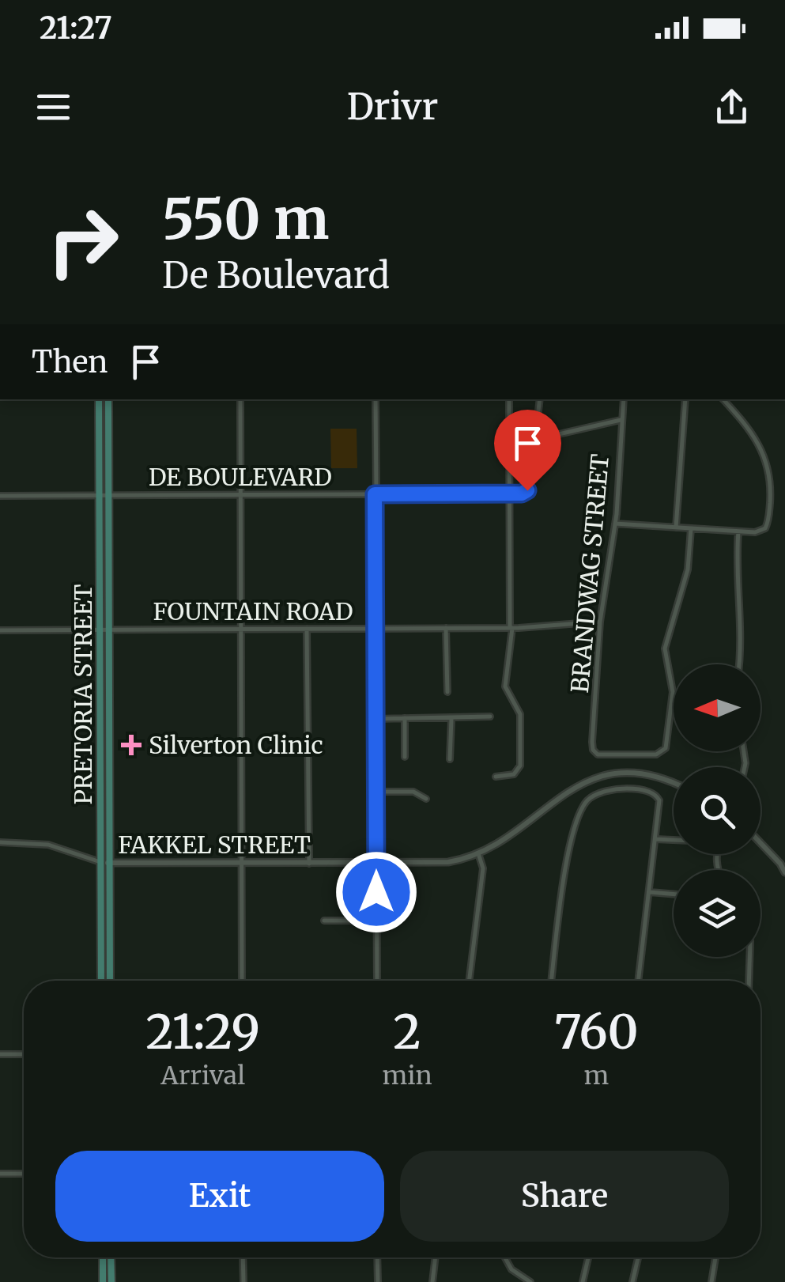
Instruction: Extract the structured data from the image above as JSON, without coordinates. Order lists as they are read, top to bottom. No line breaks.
{"streets":{"main road":["PRETORIA STREET"],"street":["DE BOULEVARD","BRANDWAG STREET","FOUNTAIN ROAD","FAKKEL STREET"]},"crossings":[["DE BOULEVARD","PRETORIA STREET"],["BRANDWAG STREET","FOUNTAIN ROAD"],["FOUNTAIN ROAD","PRETORIA STREET"],["PRETORIA STREET","FAKKEL STREET"]],"places":{"health":["Silverton Clinic"]},"north":"left","page":{"status":"21:27","header":"Drivr","turn":["550 m","De Boulevard"],"then":"Then","eta":["21:29","Arrival","2","min","760","m"],"buttons":["Exit","Share"]}}
